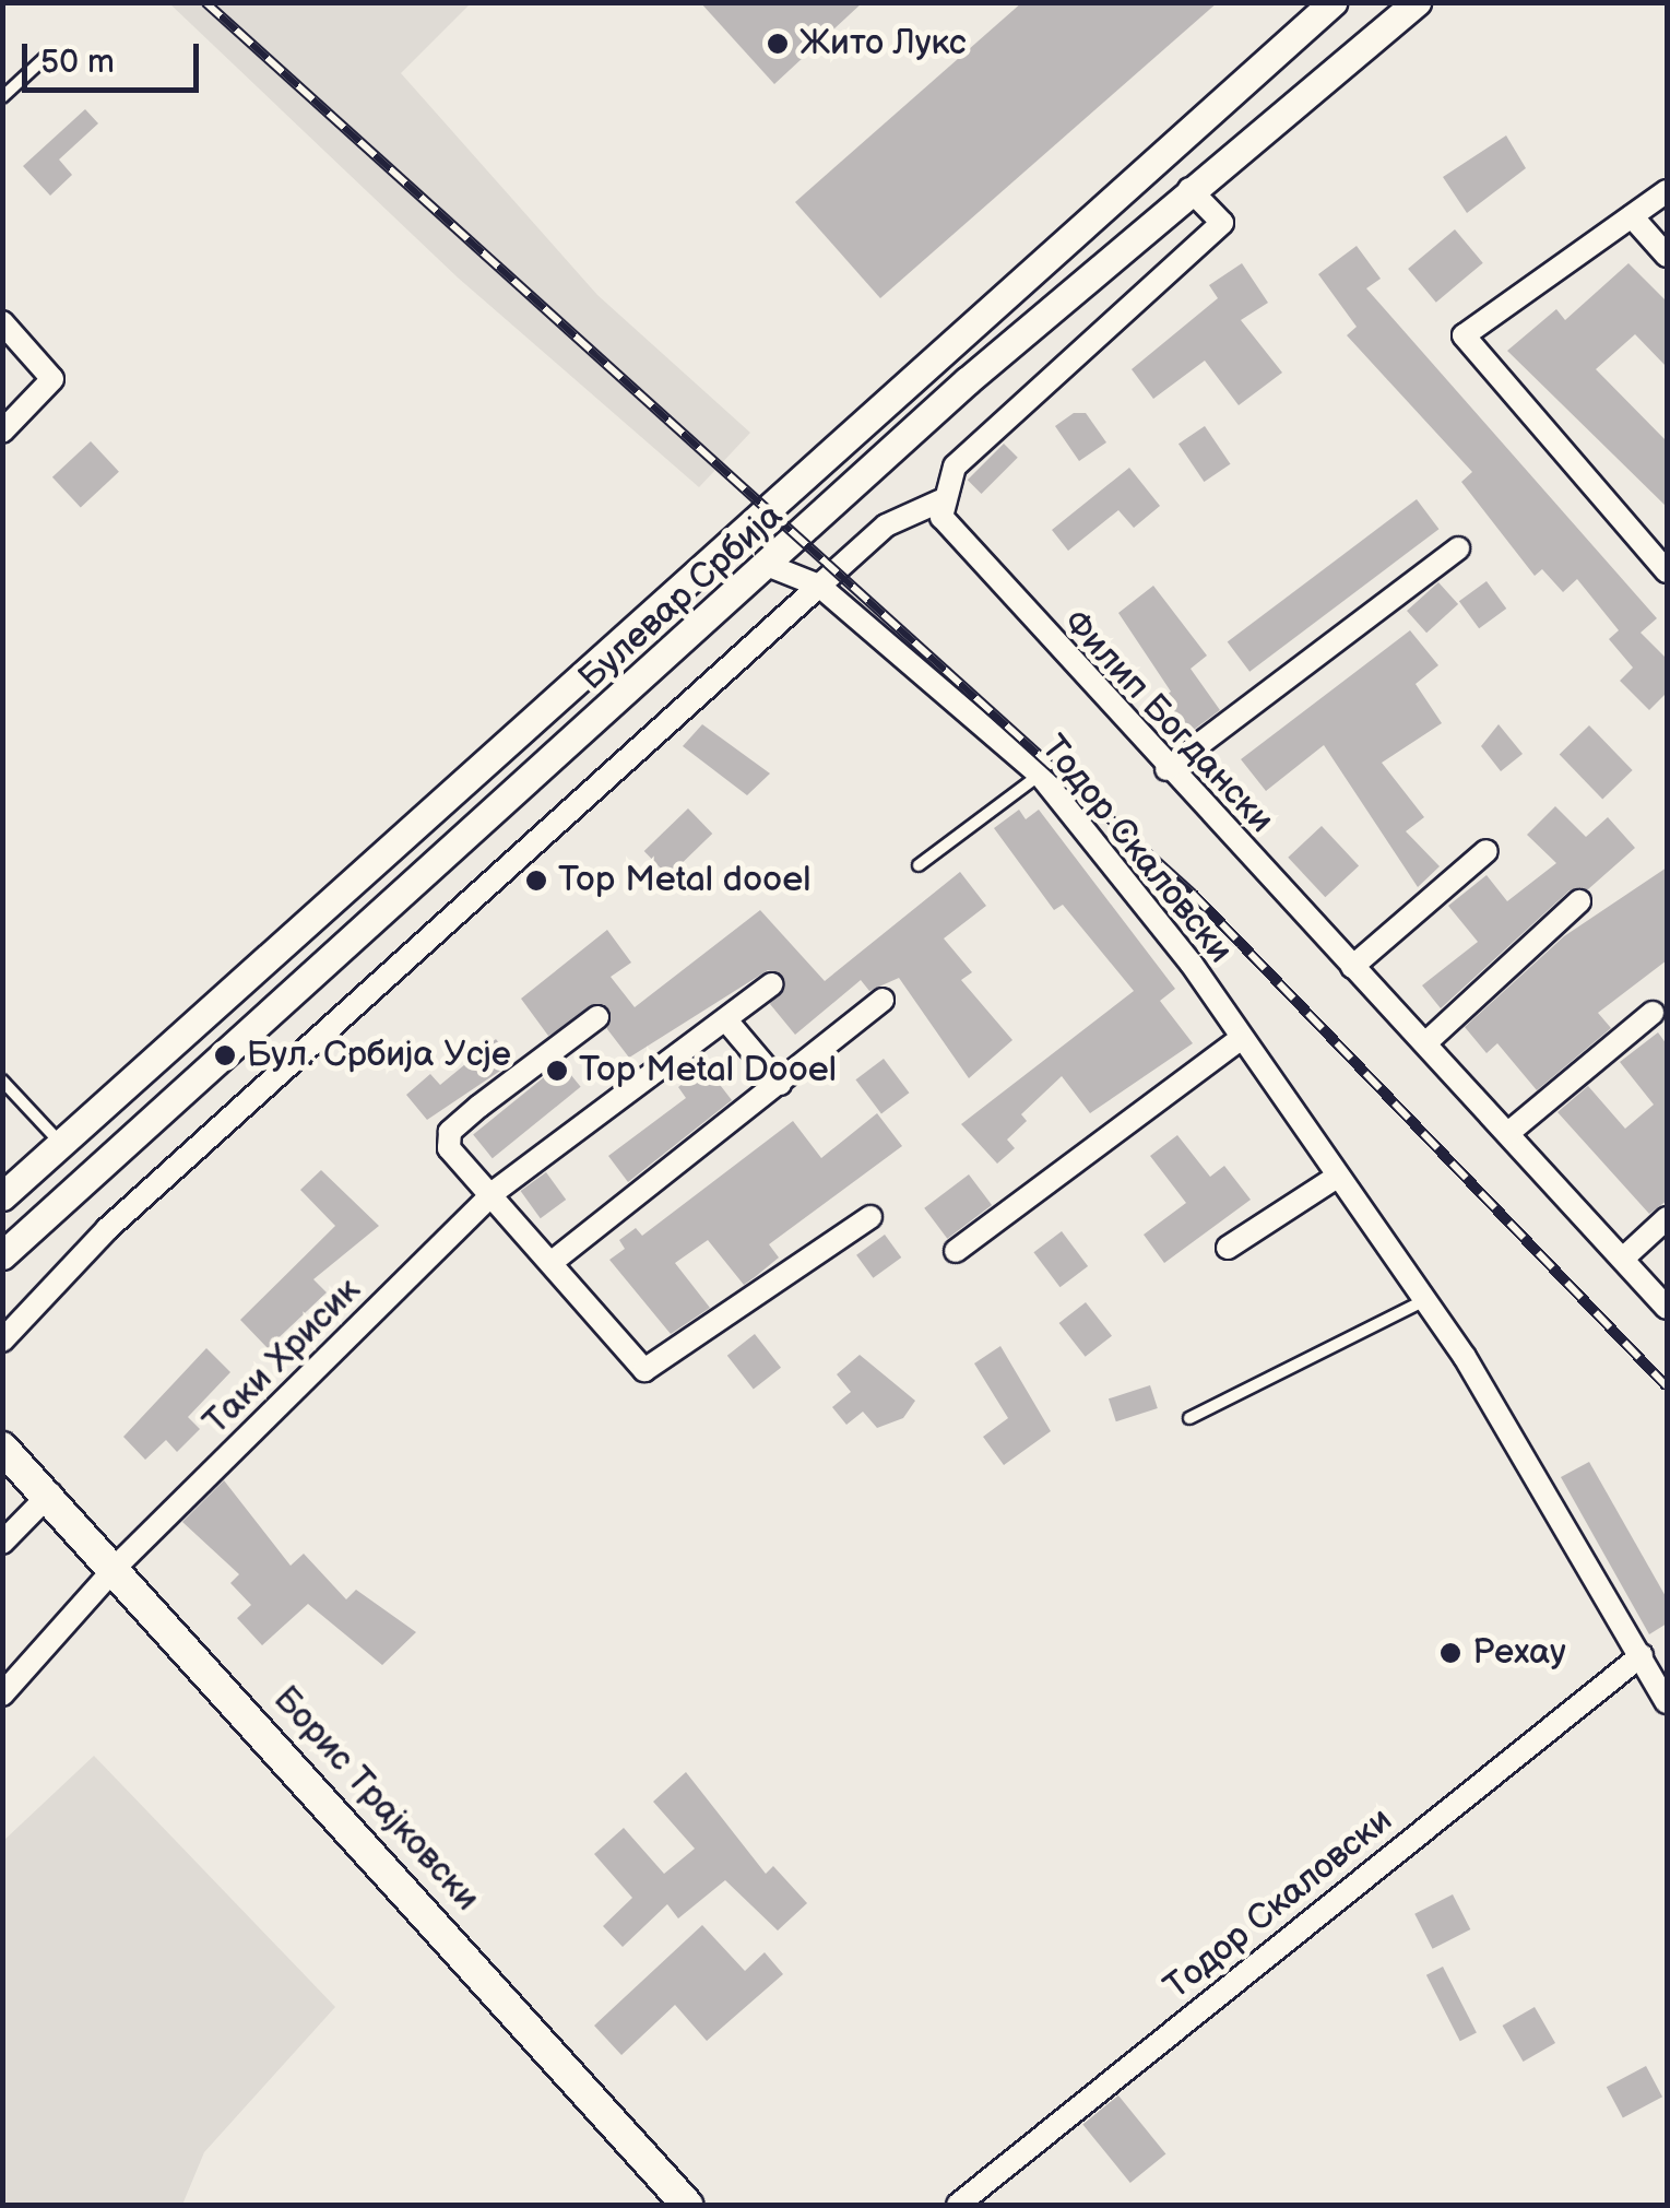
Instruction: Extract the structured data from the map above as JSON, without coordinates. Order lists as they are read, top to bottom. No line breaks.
{"streets":{"main road":["Борис Трајковски"],"street":["Булевар Србија","Филип Богдански","Тодор Скаловски","Таки Хрисик"]},"crossings":[["Булевар Србија","Тодор Скаловски"],["Таки Хрисик","Борис Трајковски"]],"places":["Жито Лукс","Top Metal dooel","Бул. Србија Усје","Top Metal Dooel","Рехау"],"scale_bar":"50 m"}
